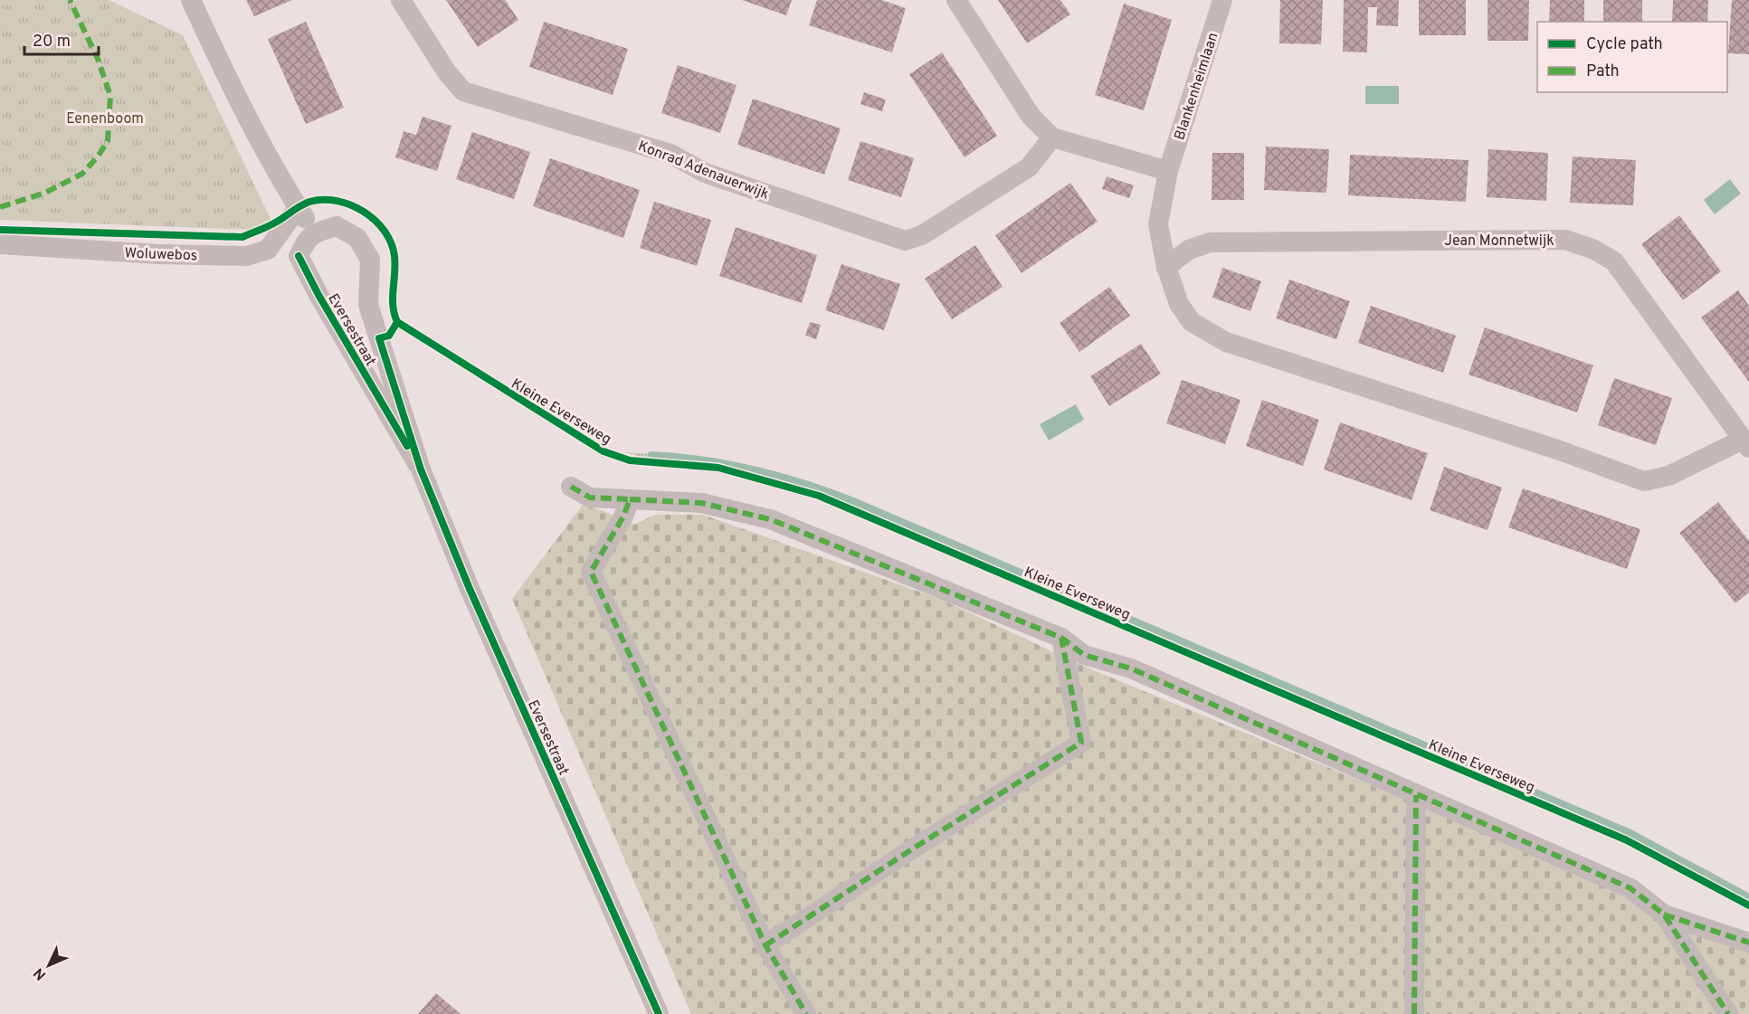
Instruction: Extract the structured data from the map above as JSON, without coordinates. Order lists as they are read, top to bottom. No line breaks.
{"streets":{"street":["Blankenheimlaan","Konrad Adenauerwijk","Jean Monnetwijk","Woluwebos","Eversestraat"],"cycle path":["Kleine Everseweg"]},"crossings":[["Blankenheimlaan","Jean Monnetwijk"]],"parks":["Eenenboom"],"legend":["Cycle path","Path"],"scale_bar":"20 m","north":"bottom left"}
